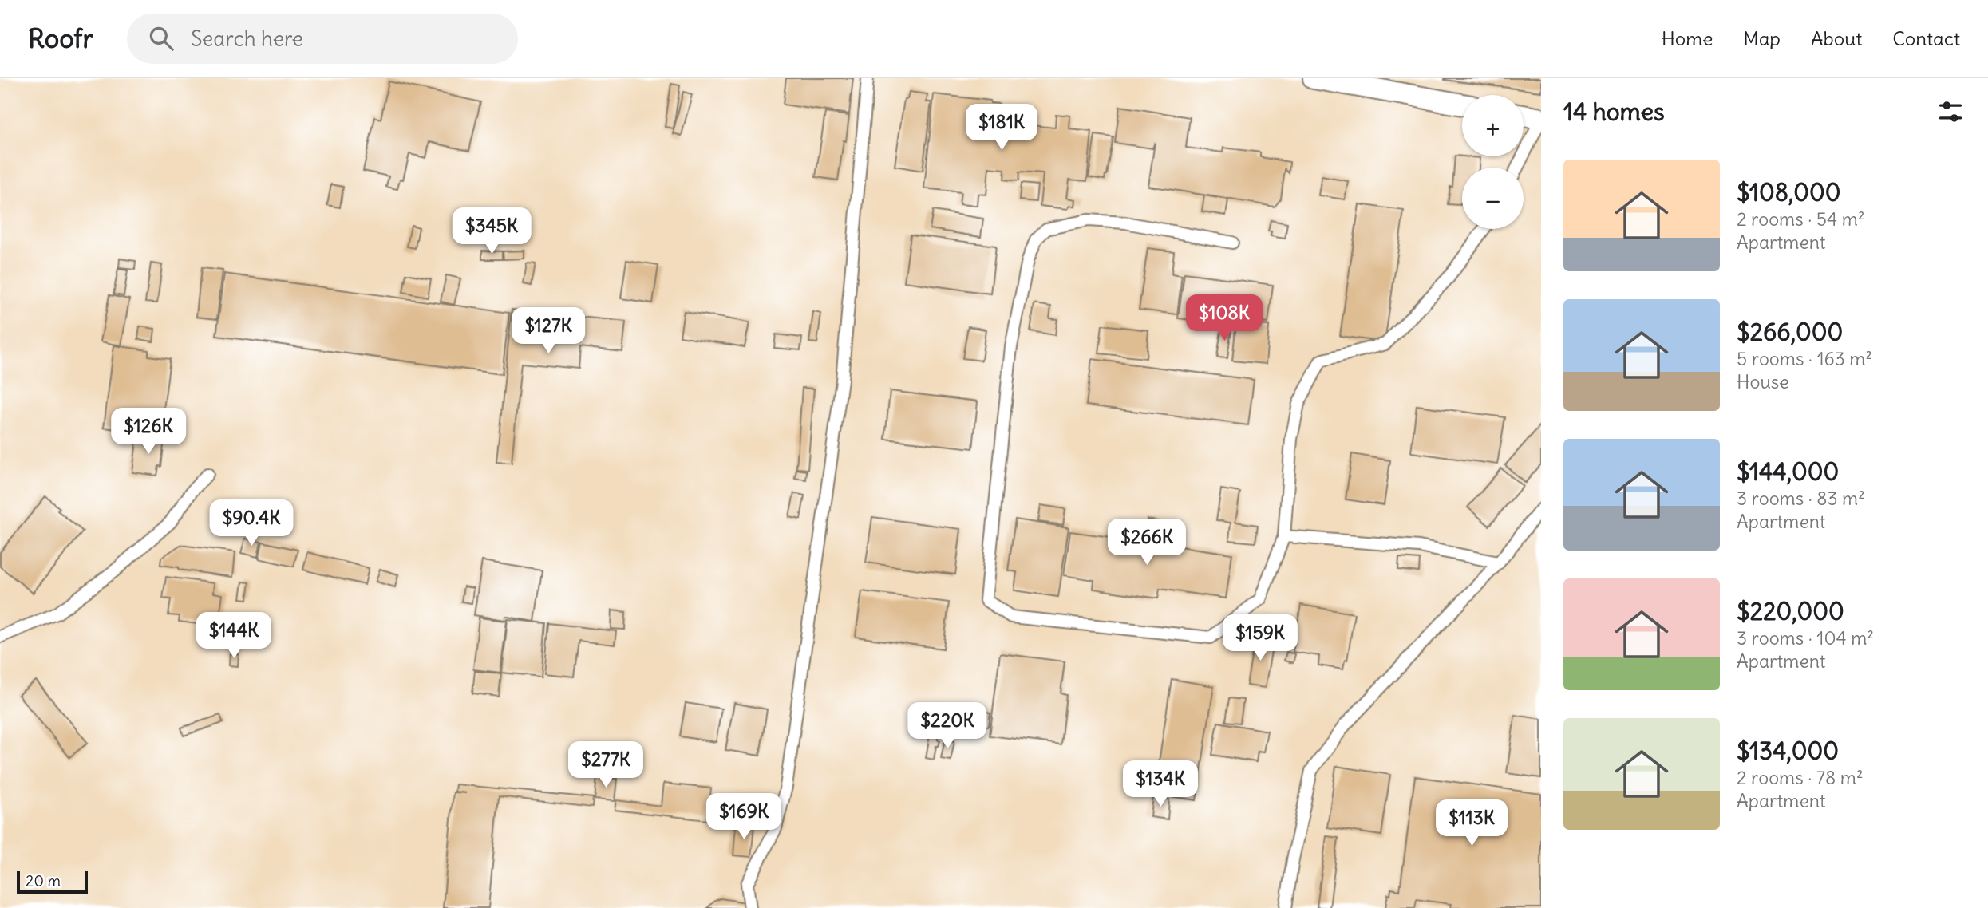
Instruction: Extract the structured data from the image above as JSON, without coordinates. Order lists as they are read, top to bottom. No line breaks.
{"scale_bar":"20 m","page":{"header":"Roofr","search":"Search here","nav":["Home","Map","About","Contact"],"heading":"14 homes","map_buttons":["+","−"],"price":["$181K","$345K","$108K","$127K","$126K","$90.4K","$266K","$144K","$159K","$220K","$277K","$134K","$169K","$113K"],"list":[{"name":"$108,000","note":"2 rooms · 54 m² · Apartment"},{"name":"$266,000","note":"5 rooms · 163 m² · House"},{"name":"$144,000","note":"3 rooms · 83 m² · Apartment"},{"name":"$220,000","note":"3 rooms · 104 m² · Apartment"},{"name":"$134,000","note":"2 rooms · 78 m² · Apartment"}],"scale":"20 m"}}
